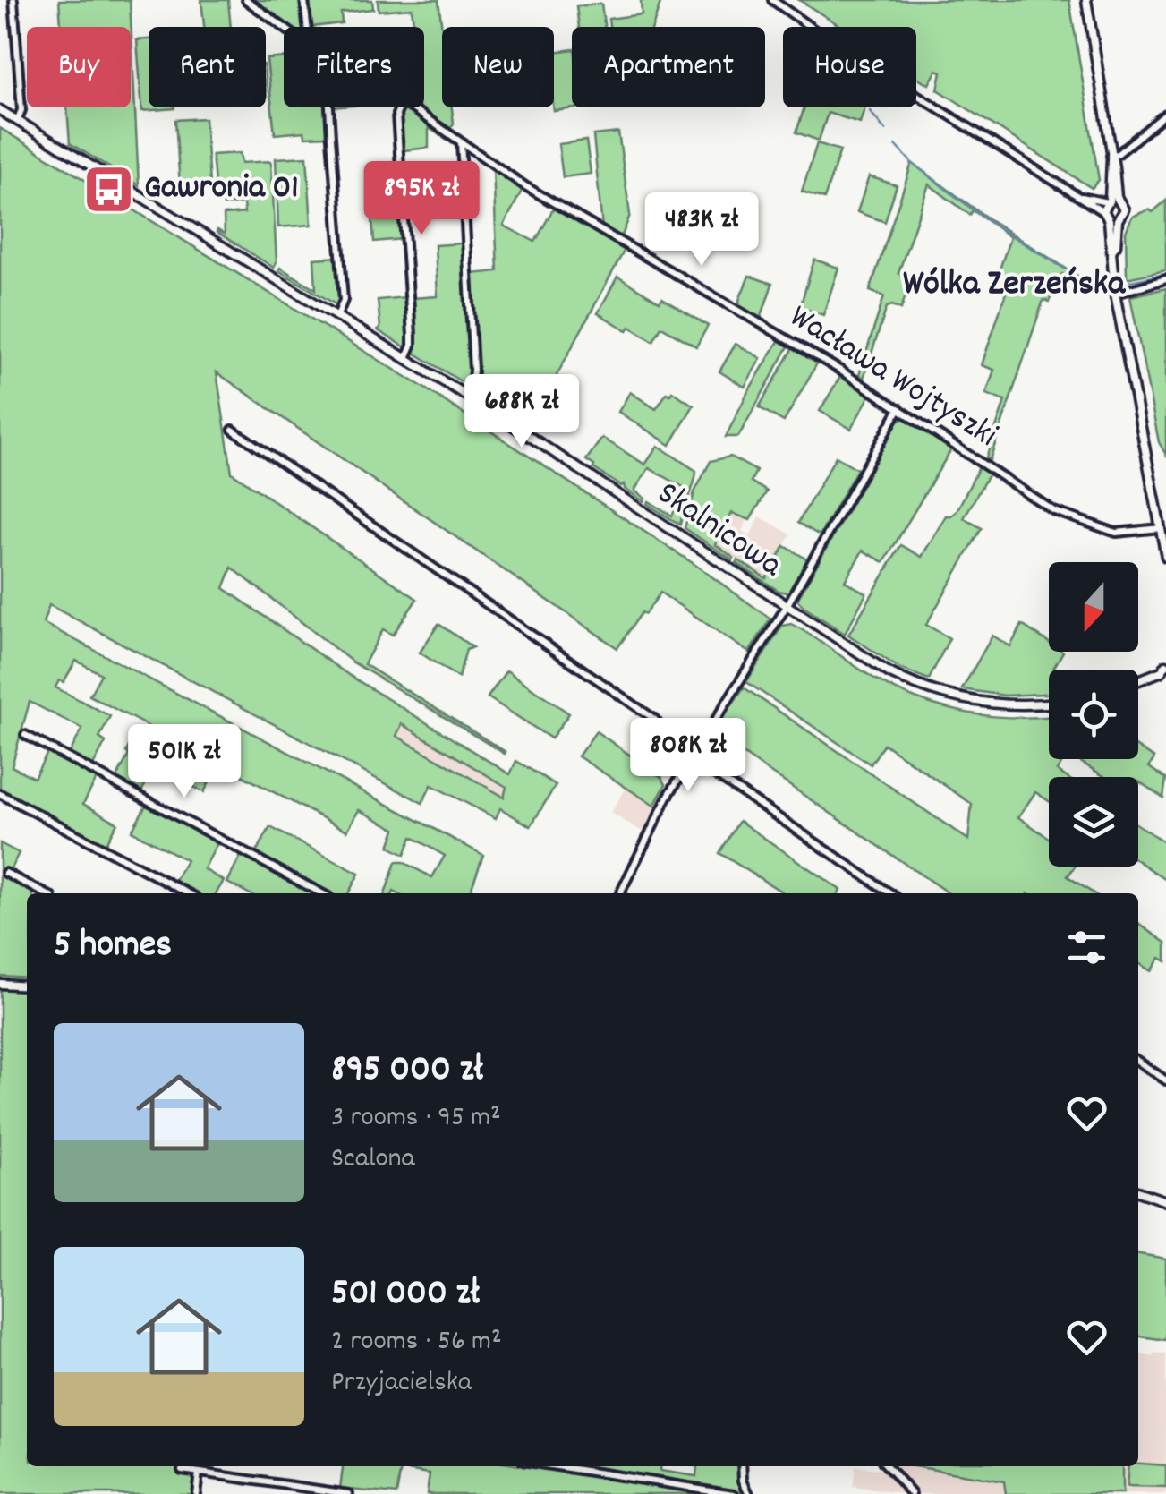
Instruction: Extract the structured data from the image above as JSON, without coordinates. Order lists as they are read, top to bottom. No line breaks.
{"streets":{"street":["Wacława Wojtyszki","Skalnicowa"]},"districts":["Wólka Zerzeńska"],"places":{"bus stop":["Gawronia 01"]},"north":"bottom","page":{"chip":["Buy","Rent","Filters","New","Apartment","House"],"price":["895K zł","483K zł","688K zł","808K zł","501K zł"],"heading":"5 homes","list":[{"name":"895 000 zł","note":"3 rooms · 95 m² · Scalona"},{"name":"501 000 zł","note":"2 rooms · 56 m² · Przyjacielska"}]}}
